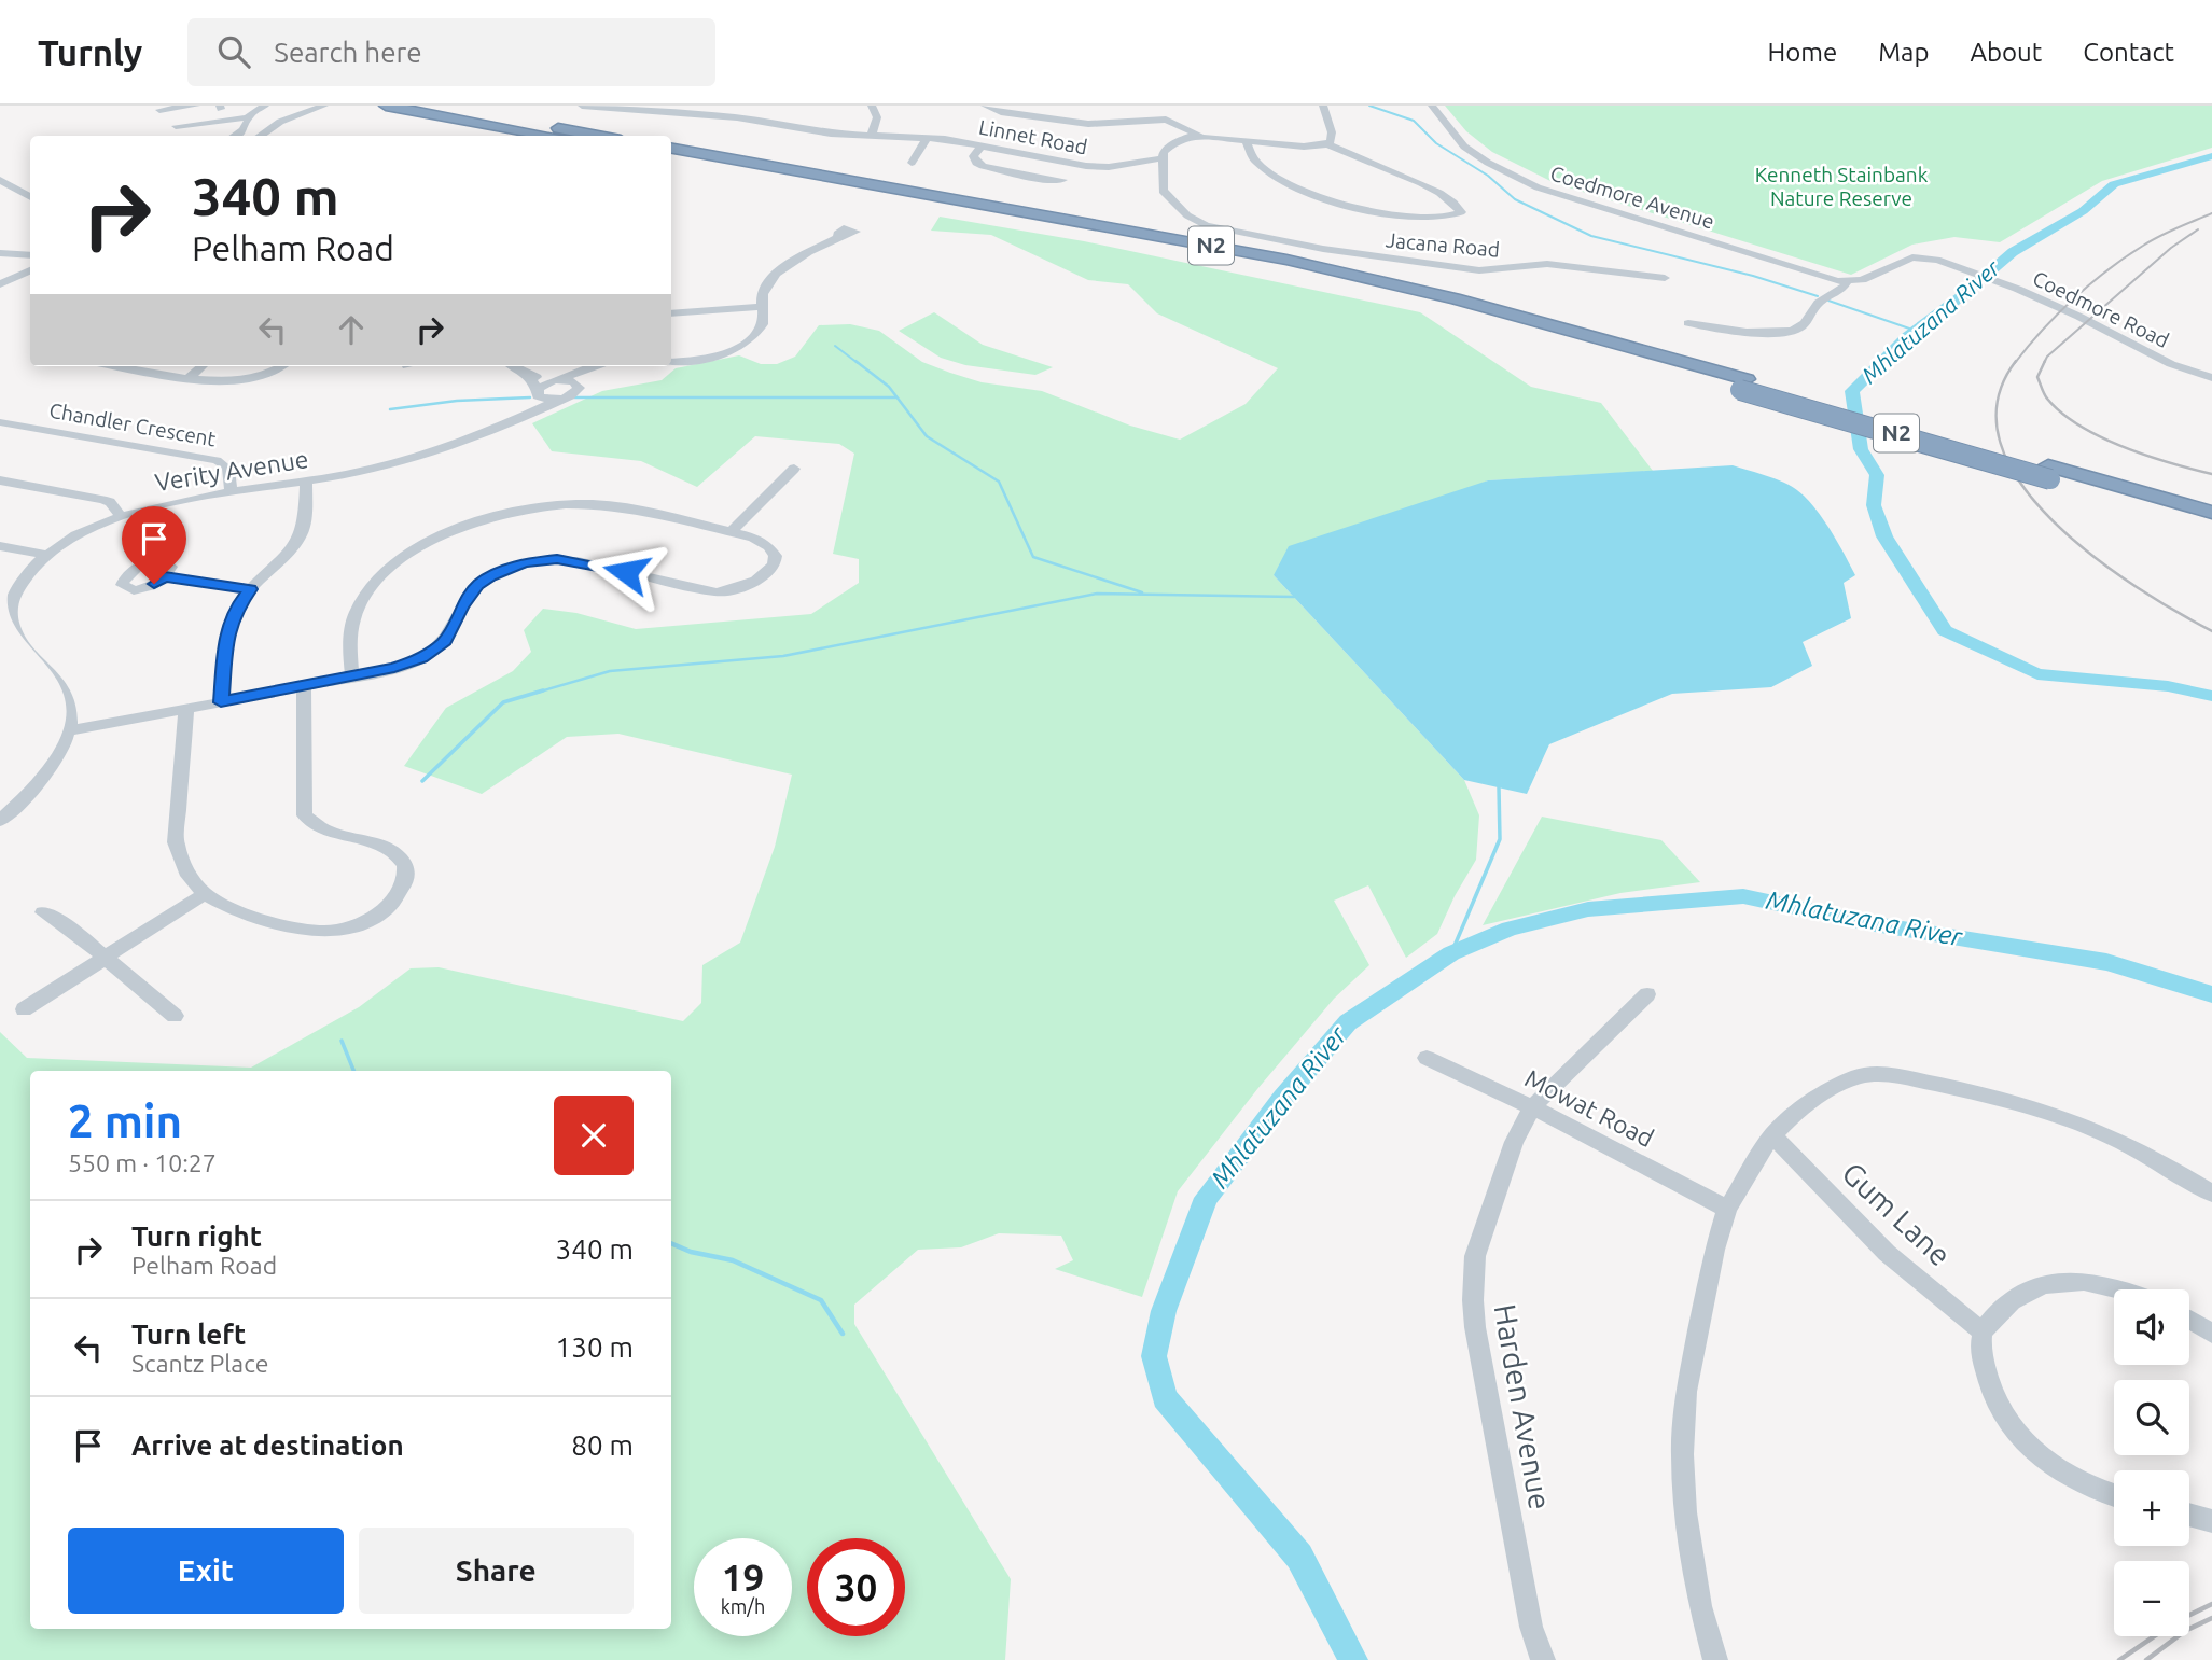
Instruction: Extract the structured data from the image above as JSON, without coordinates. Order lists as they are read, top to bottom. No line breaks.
{"streets":{"highway":["N2"],"street":["Linnet Road","Coedmore Avenue","Jacana Road","Coedmore Road","Chandler Crescent","Verity Avenue","Mowat Road","Gum Lane","Harden Avenue"]},"crossings":[["Linnet Road","Jacana Road"],["Coedmore Avenue","Coedmore Road"],["Chandler Crescent","Verity Avenue"],["Mowat Road","Harden Avenue"]],"water":["Mhlatuzana River"],"parks":["Kenneth Stainbank Nature Reserve"],"page":{"header":"Turnly","search":"Search here","nav":["Home","Map","About","Contact"],"turn":["340 m","Pelham Road"],"heading":["2 min","550 m · 10:27"],"list":[{"name":"Turn right","note":"Pelham Road","value":"340 m"},{"name":"Turn left","note":"Scantz Place","value":"130 m"},{"name":"Arrive at destination","value":"80 m"}],"map_buttons":["+","−"],"buttons":["Exit","Share"],"speed":"19 km/h","limit":"30"}}
